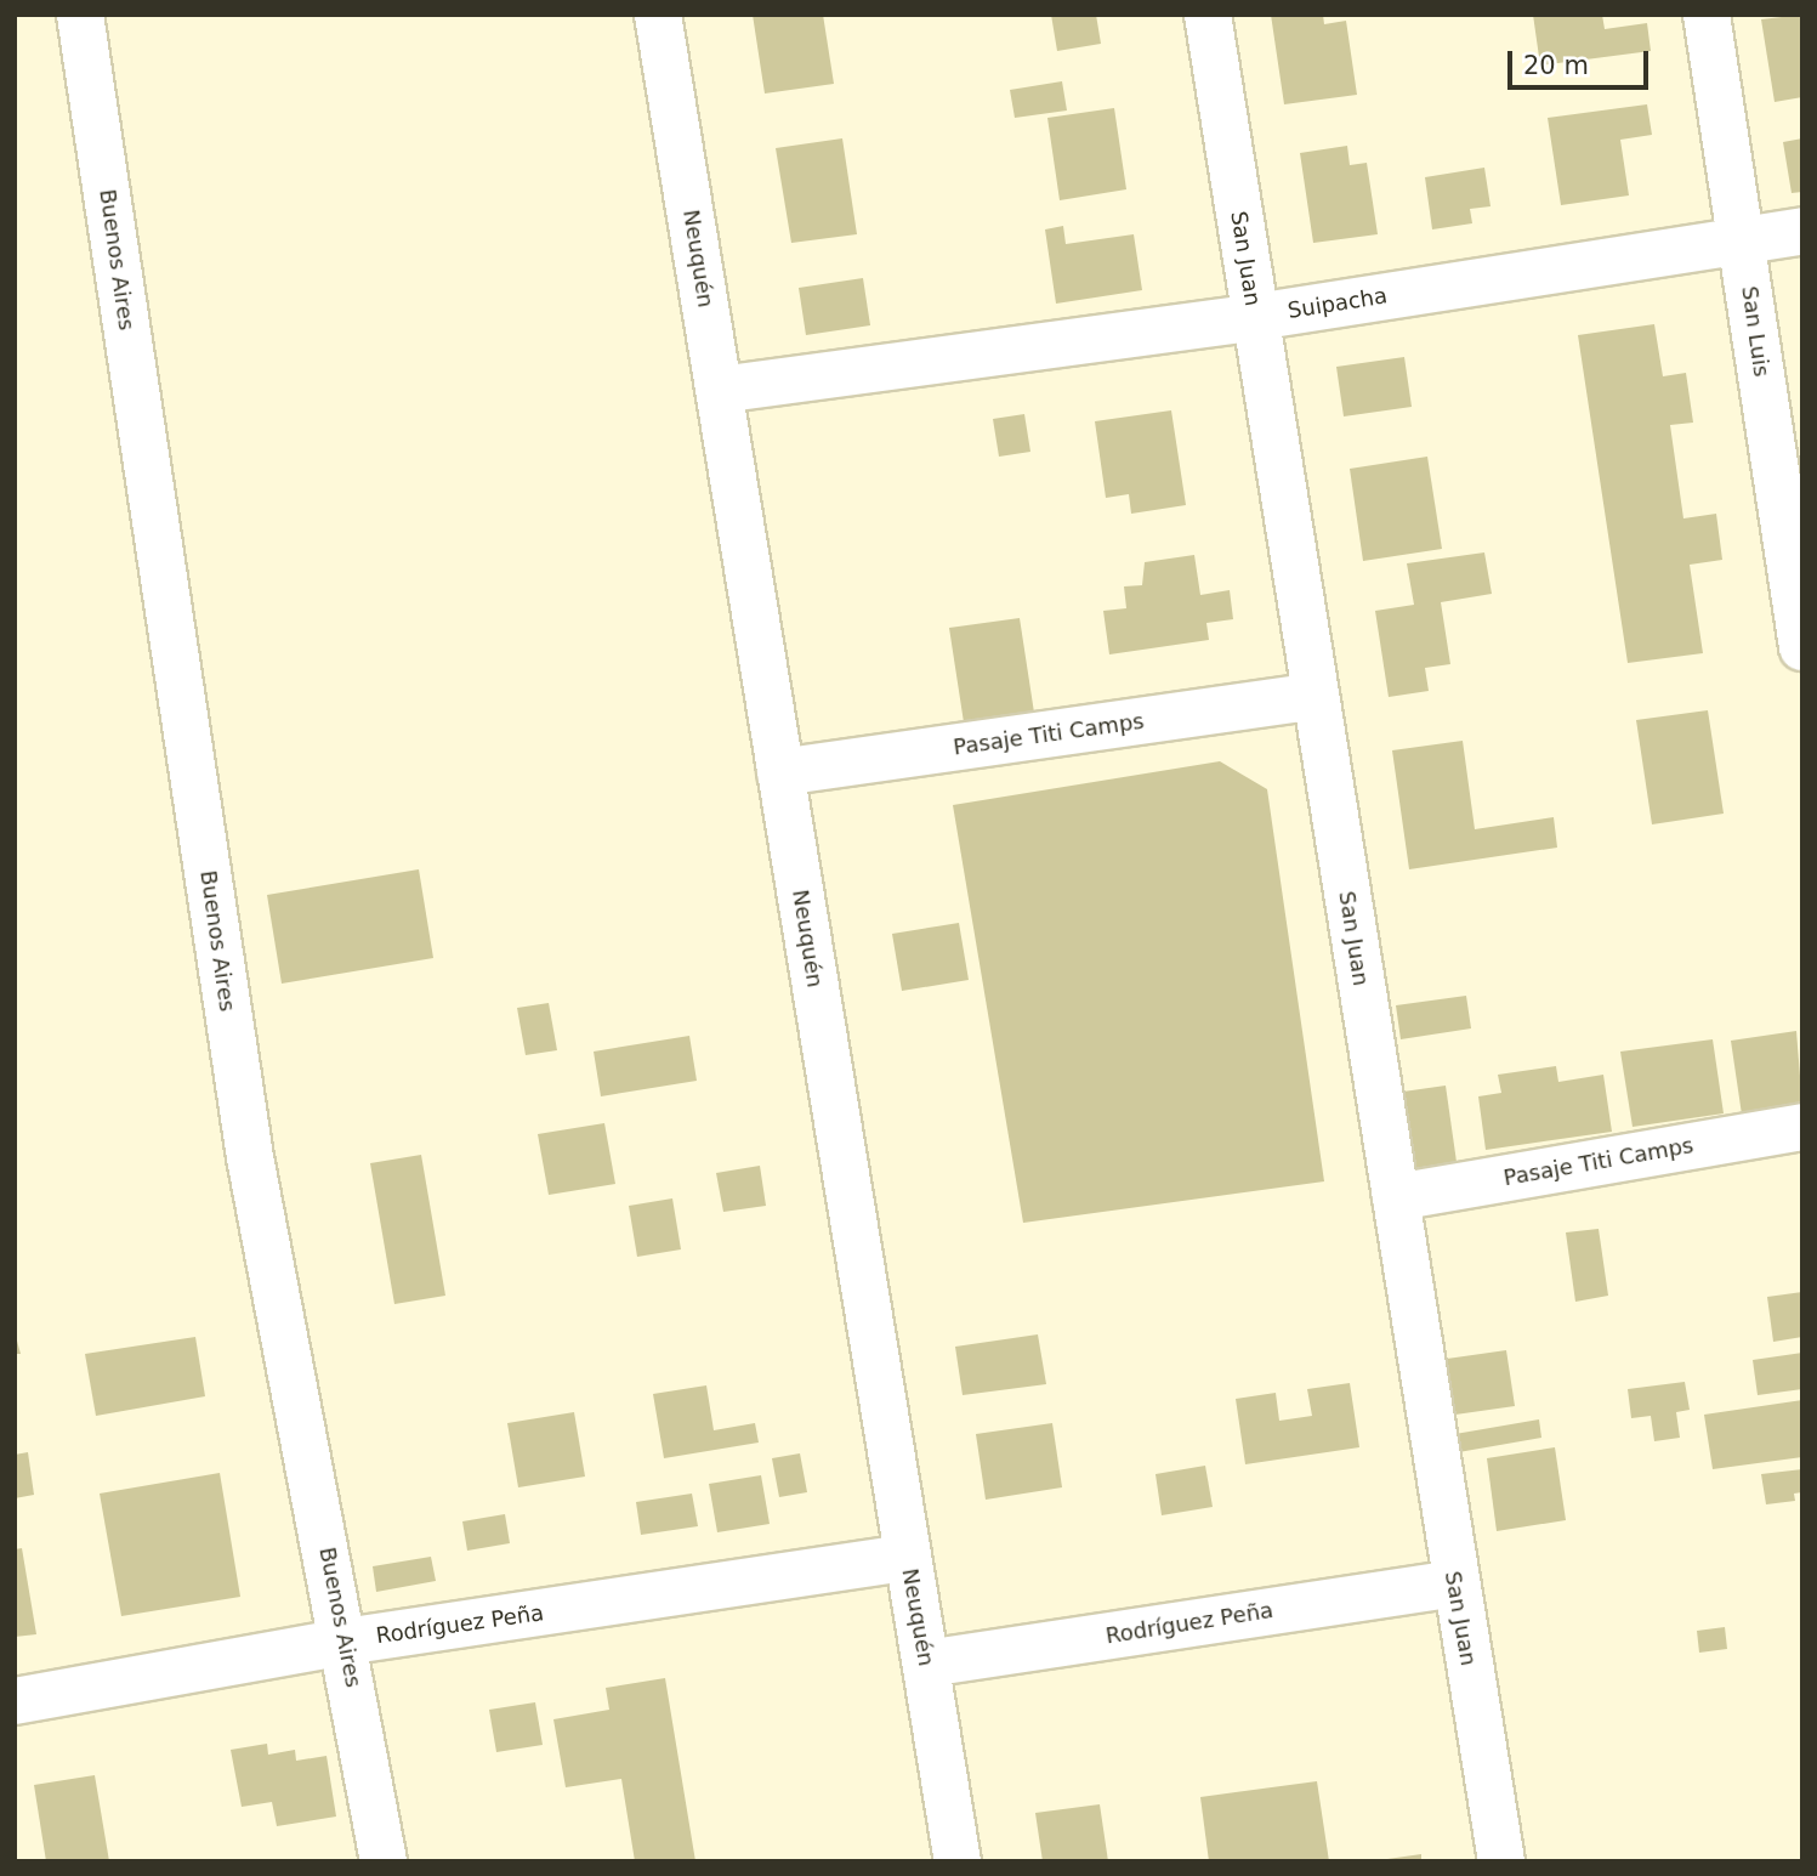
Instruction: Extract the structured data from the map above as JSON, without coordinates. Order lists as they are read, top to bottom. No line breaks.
{"streets":{"street":["Neuquén","San Juan","Buenos Aires","Suipacha","San Luis","Pasaje Titi Camps","Rodríguez Peña"]},"crossings":[["Neuquén","Suipacha"],["Neuquén","Pasaje Titi Camps"],["Neuquén","Rodríguez Peña"],["San Juan","Suipacha"],["San Juan","Pasaje Titi Camps"],["San Juan","Rodríguez Peña"],["Buenos Aires","Rodríguez Peña"],["Suipacha","San Luis"]],"scale_bar":"20 m"}
